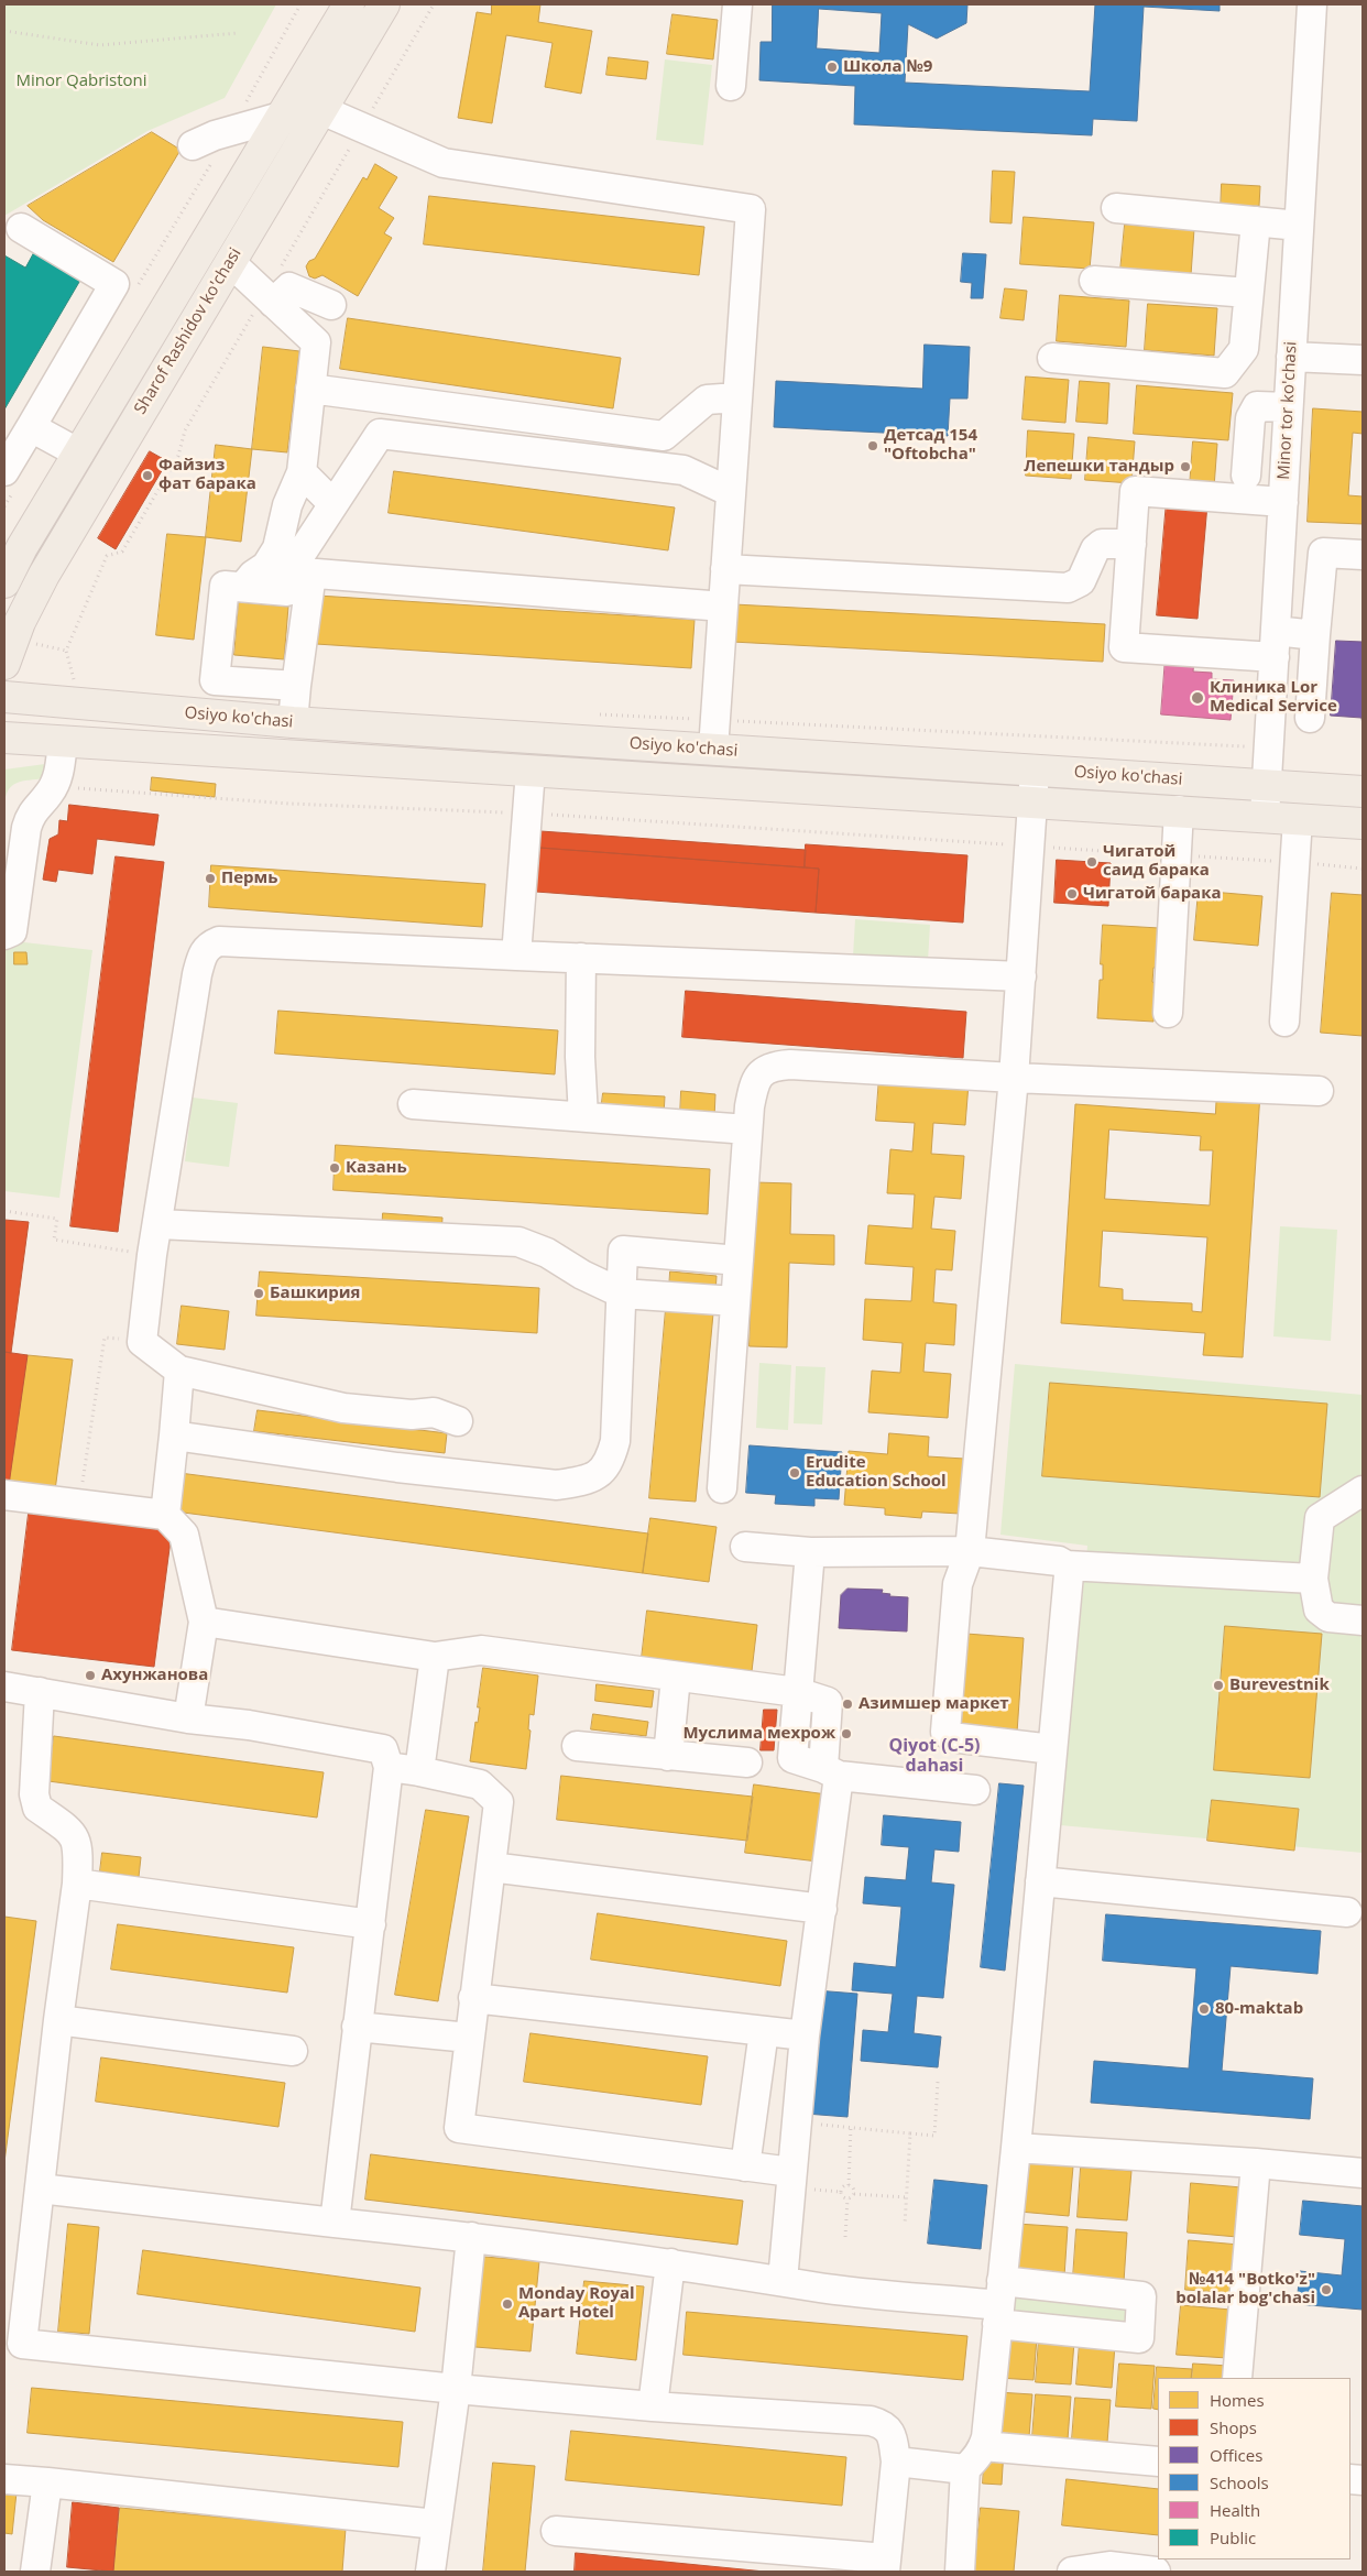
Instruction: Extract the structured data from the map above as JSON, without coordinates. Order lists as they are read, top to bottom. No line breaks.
{"streets":{"main road":["Sharof Rashidov ko'chasi","Osiyo ko'chasi"],"street":["Minor tor ko'chasi"]},"crossings":[["Minor tor ko'chasi","Osiyo ko'chasi"]],"districts":["Qiyot (C-5) dahasi"],"parks":["Minor Qabristoni"],"places":["Школа №9","Детсад 154 \"Oftobcha\"","Лепешки тандыр","Файзиз фат барака","Клиника Lor Medical Service","Чигатой саид барака","Пермь","Чигатой барака","Казань","Башкирия","Erudite Education School","Ахунжанова","Burevestnik","Азимшер маркет","Муслима мехрож","80-maktab","№414 \"Botko'z\" bolalar bog'chasi","Monday Royal Apart Hotel"],"legend":["Homes","Shops","Offices","Schools","Health","Public"]}
